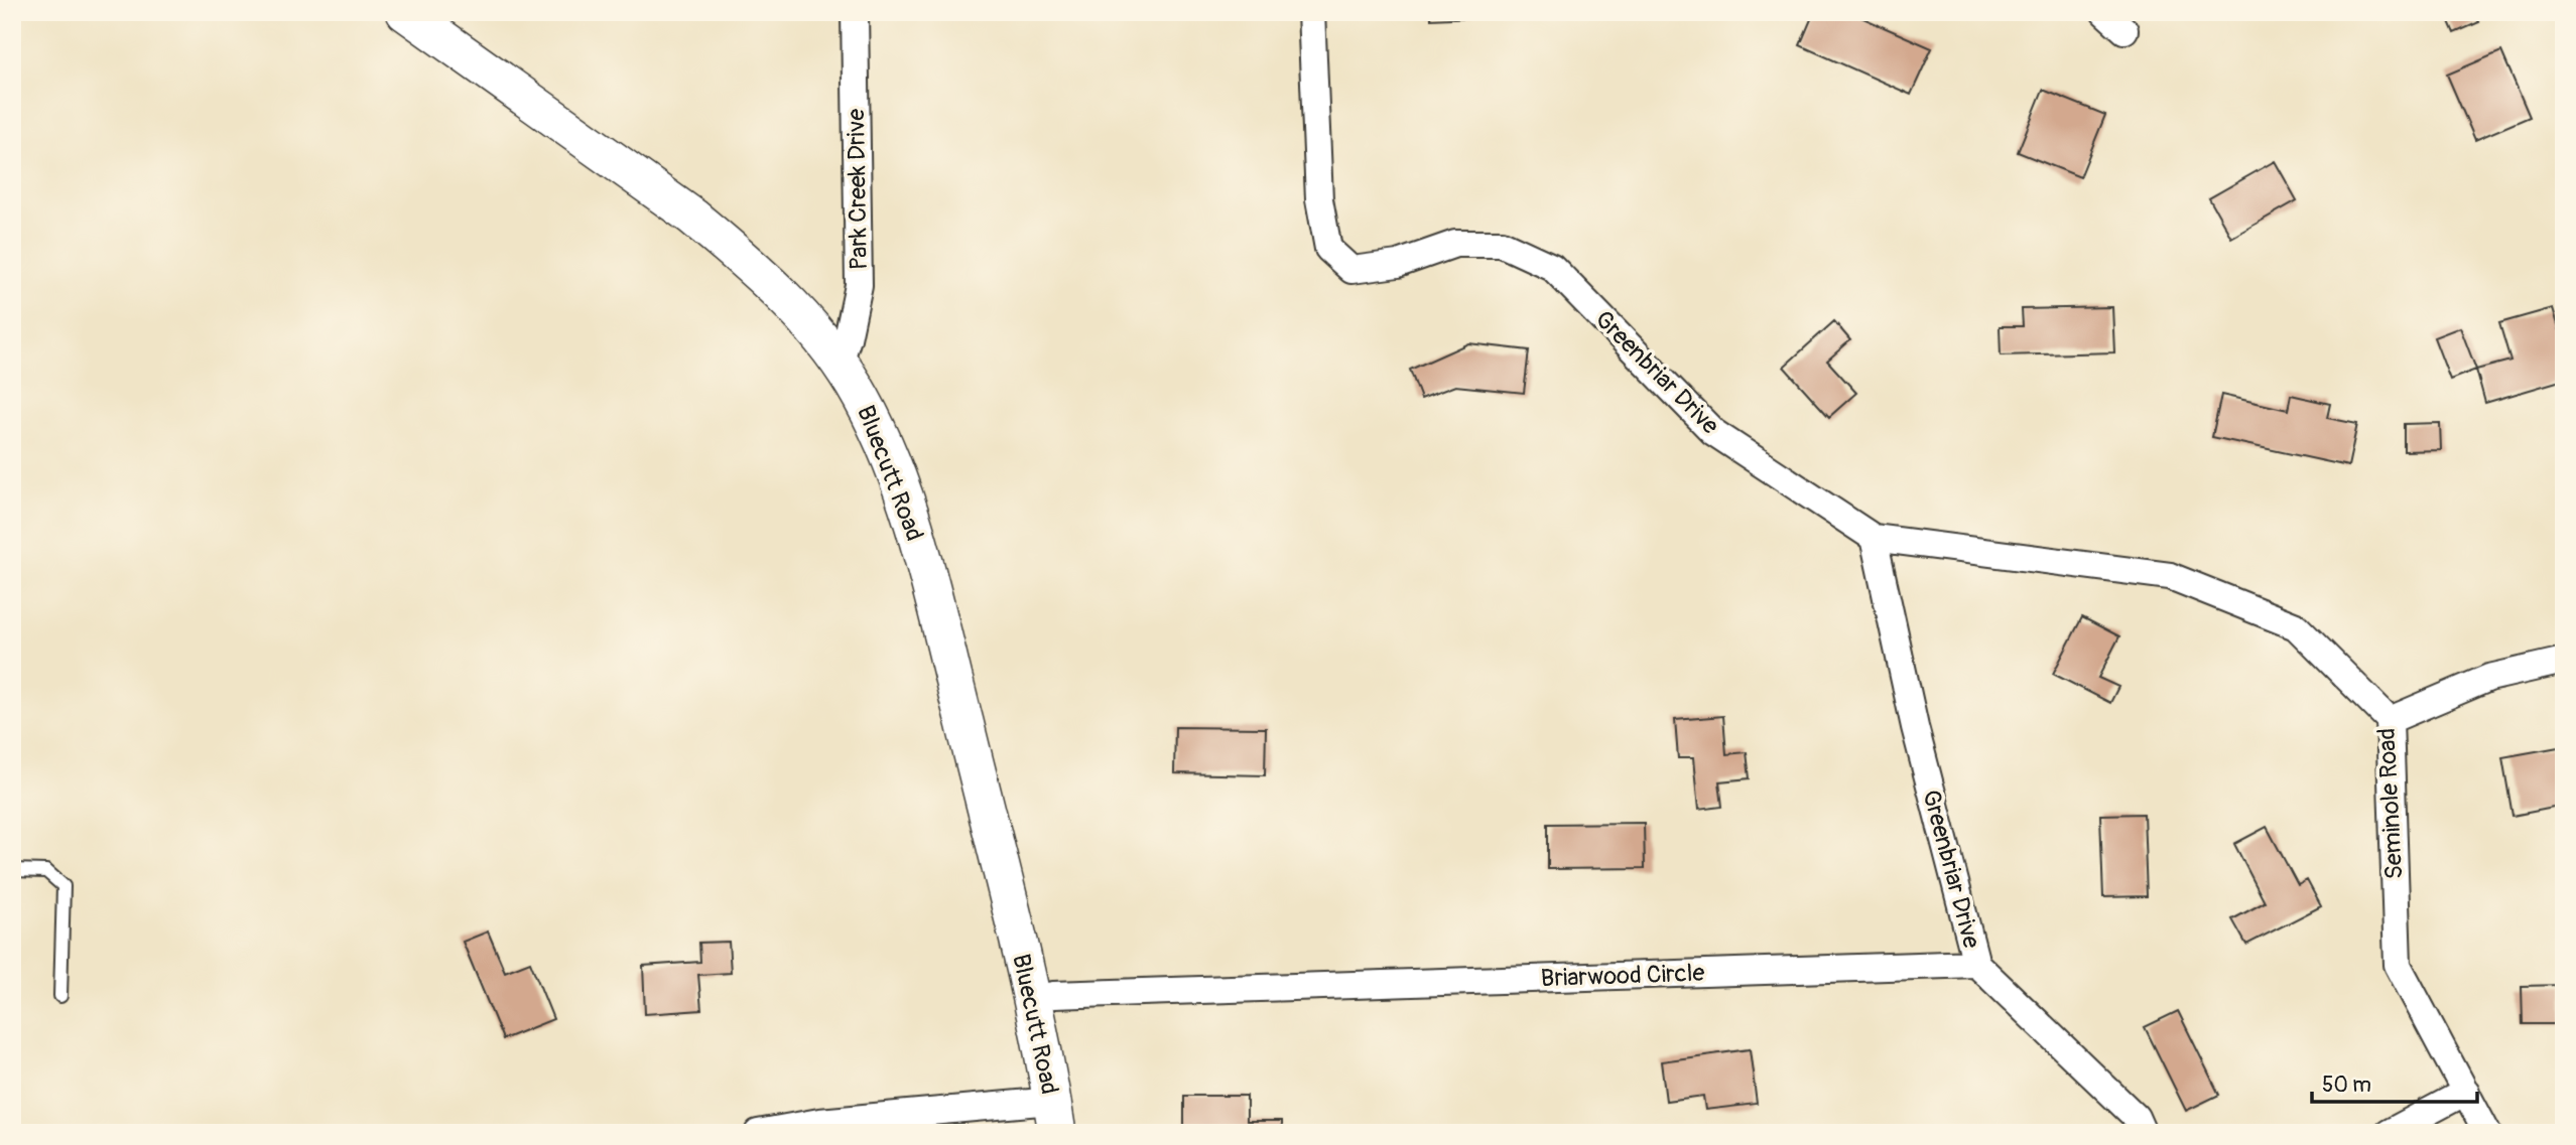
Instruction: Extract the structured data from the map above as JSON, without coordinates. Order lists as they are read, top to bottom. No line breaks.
{"streets":{"street":["Park Creek Drive","Greenbriar Drive","Bluecutt Road","Seminole Road","Briarwood Circle"]},"crossings":[["Park Creek Drive","Bluecutt Road"],["Greenbriar Drive","Seminole Road"],["Greenbriar Drive","Briarwood Circle"],["Bluecutt Road","Briarwood Circle"]],"scale_bar":"50 m"}
